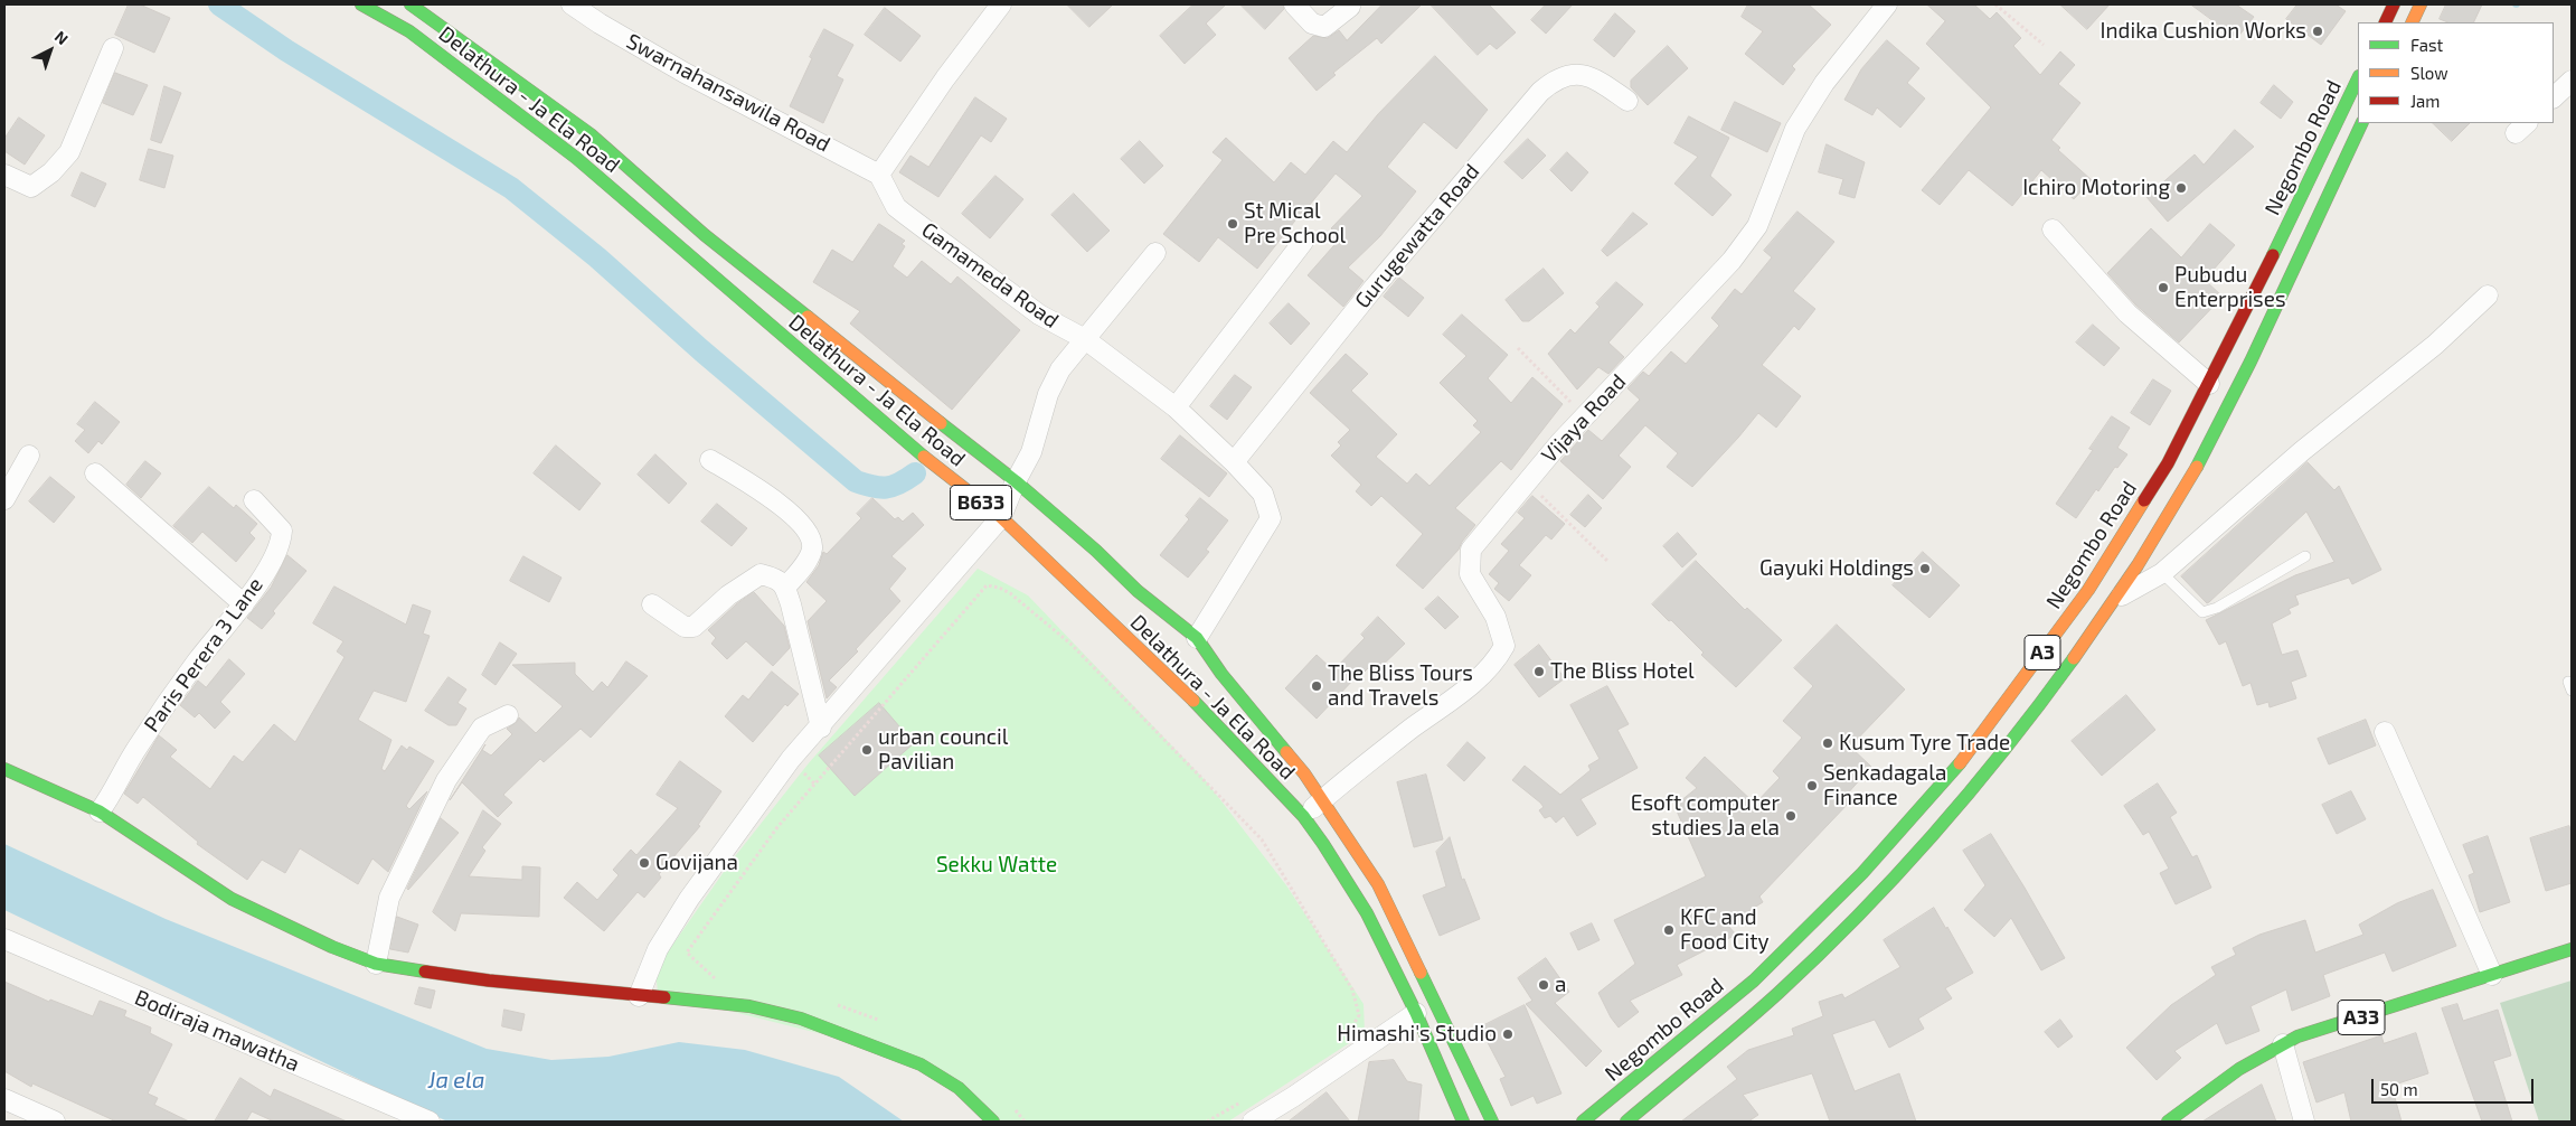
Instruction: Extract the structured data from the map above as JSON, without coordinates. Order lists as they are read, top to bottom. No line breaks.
{"streets":{"main road":["Delathura - Ja Ela Road","Negombo Road","B633","A3","A33"],"street":["Swarnahansawila Road","Gurugewatta Road","Gamameda Road","Vijaya Road","Paris Perera 3 Lane","Bodiraja mawatha"]},"crossings":[["Swarnahansawila Road","Gamameda Road"],["Delathura - Ja Ela Road","Gamameda Road"],["Delathura - Ja Ela Road","Vijaya Road"],["Gurugewatta Road","Gamameda Road"]],"water":["Ja ela"],"parks":["Sekku Watte"],"places":["Indika Cushion Works","Ichiro Motoring","St Mical Pre School","Pubudu Enterprises","Gayuki Holdings","The Bliss Hotel","The Bliss Tours and Travels","Kusum Tyre Trade","urban council Pavilian","Senkadagala Finance","Esoft computer studies Ja ela","Govijana","KFC and Food City","a","Himashi's Studio"],"legend":["Fast","Slow","Jam"],"scale_bar":"50 m","north":"top right"}
